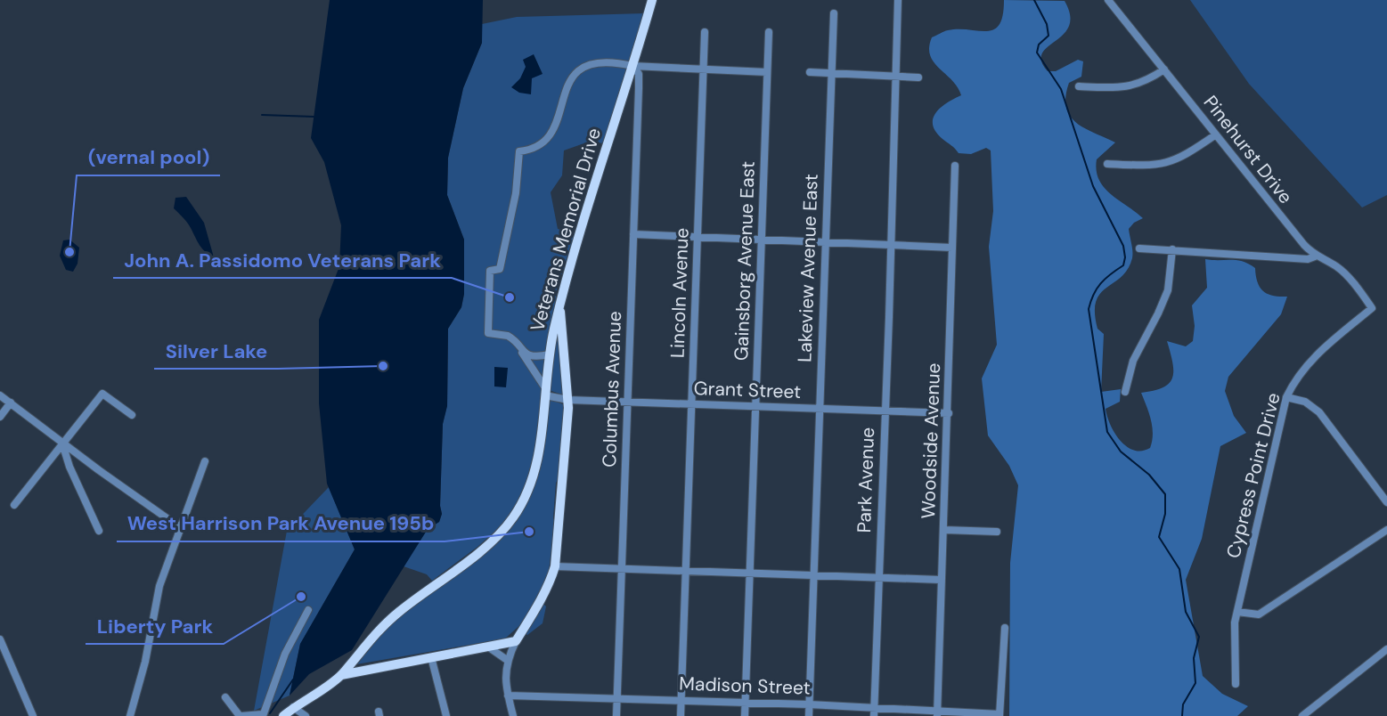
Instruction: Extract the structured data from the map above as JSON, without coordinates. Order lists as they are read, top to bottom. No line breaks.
{"streets":{"main road":["Veterans Memorial Drive"],"street":["Pinehurst Drive","Gainsborg Avenue East","Lakeview Avenue East","Lincoln Avenue","Columbus Avenue","Grant Street","Woodside Avenue","Cypress Point Drive","Park Avenue","Madison Street"]},"crossings":[["Pinehurst Drive","Cypress Point Drive"],["Veterans Memorial Drive","Columbus Avenue"],["Veterans Memorial Drive","Grant Street"],["Gainsborg Avenue East","Grant Street"],["Gainsborg Avenue East","Madison Street"],["Lakeview Avenue East","Grant Street"],["Lakeview Avenue East","Madison Street"],["Lincoln Avenue","Grant Street"],["Lincoln Avenue","Madison Street"],["Columbus Avenue","Grant Street"],["Columbus Avenue","Madison Street"],["Grant Street","Woodside Avenue"],["Grant Street","Park Avenue"],["Woodside Avenue","Madison Street"],["Park Avenue","Madison Street"]],"places":["(vernal pool)","John A. Passidomo Veterans Park","Silver Lake","West Harrison Park Avenue 195b","Liberty Park"]}
